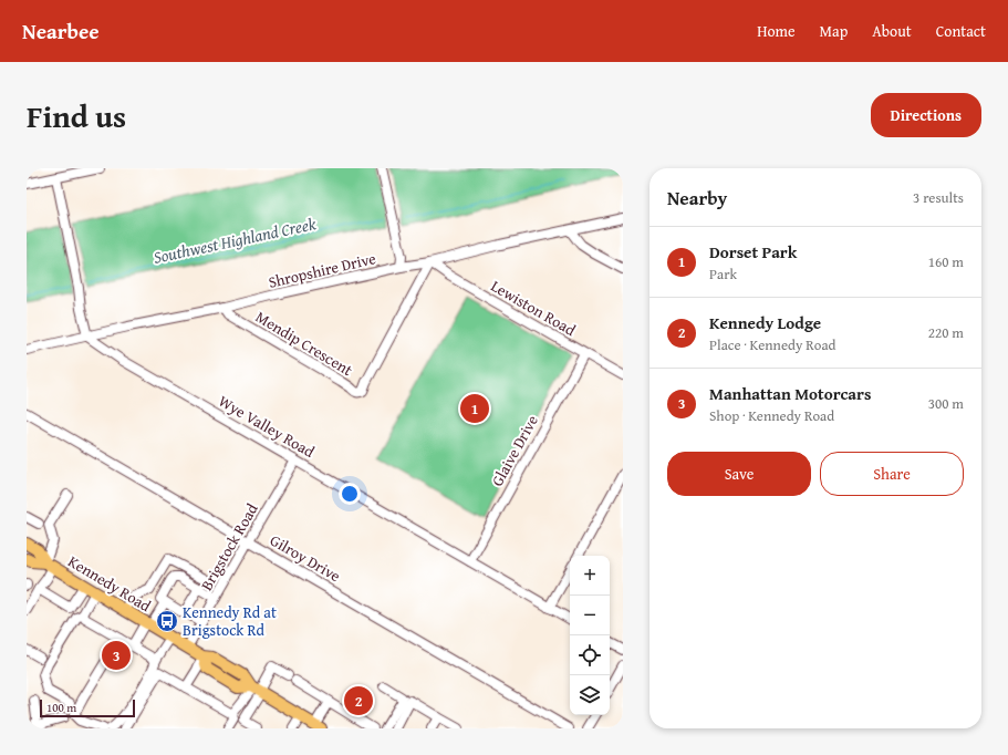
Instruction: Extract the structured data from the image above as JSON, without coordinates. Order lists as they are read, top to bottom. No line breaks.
{"streets":{"main road":["Kennedy Road"],"street":["Shropshire Drive","Lewiston Road","Mendip Crescent","Wye Valley Road","Glaive Drive","Brigstock Road","Gilroy Drive"]},"crossings":[["Shropshire Drive","Lewiston Road"],["Shropshire Drive","Mendip Crescent"],["Shropshire Drive","Wye Valley Road"],["Lewiston Road","Mendip Crescent"],["Lewiston Road","Glaive Drive"],["Wye Valley Road","Glaive Drive"],["Wye Valley Road","Brigstock Road"],["Brigstock Road","Gilroy Drive"],["Brigstock Road","Kennedy Road"]],"water":["Southwest Highland Creek"],"places":{"bus stop":["Kennedy Rd at Brigstock Rd"]},"scale_bar":"100 m","page":{"header":"Nearbee","nav":["Home","Map","About","Contact"],"title":"Find us","buttons":["Directions",["Save","Share"]],"heading":["Nearby","3 results"],"list":[{"mark":"1","name":"Dorset Park","note":"Park","value":"160 m"},{"mark":"2","name":"Kennedy Lodge","note":"Place · Kennedy Road","value":"220 m"},{"mark":"3","name":"Manhattan Motorcars","note":"Shop · Kennedy Road","value":"300 m"}],"pins":["1","3","2"],"map_buttons":["+","−"],"scale":"100 m"}}
